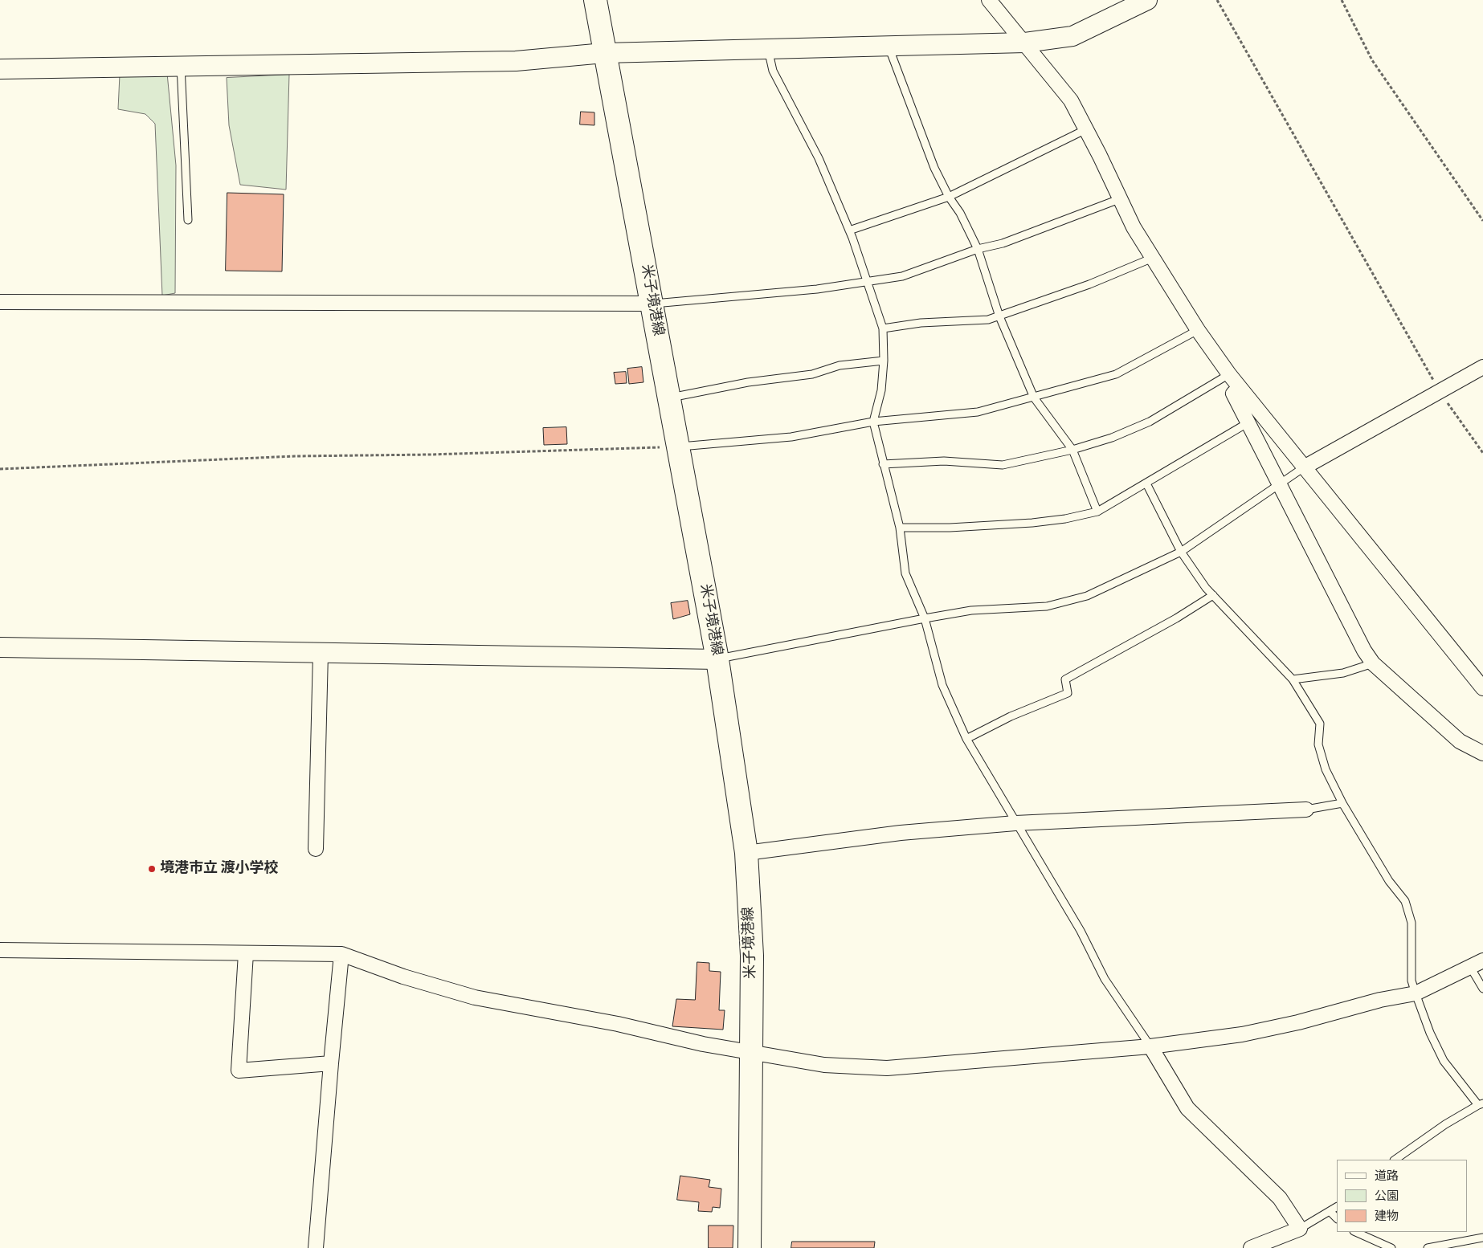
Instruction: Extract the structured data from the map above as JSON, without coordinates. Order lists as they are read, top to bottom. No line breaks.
{"streets":{"main road":["米子境港線"]},"places":["境港市立 渡小学校"],"legend":["道路","公園","建物"]}
